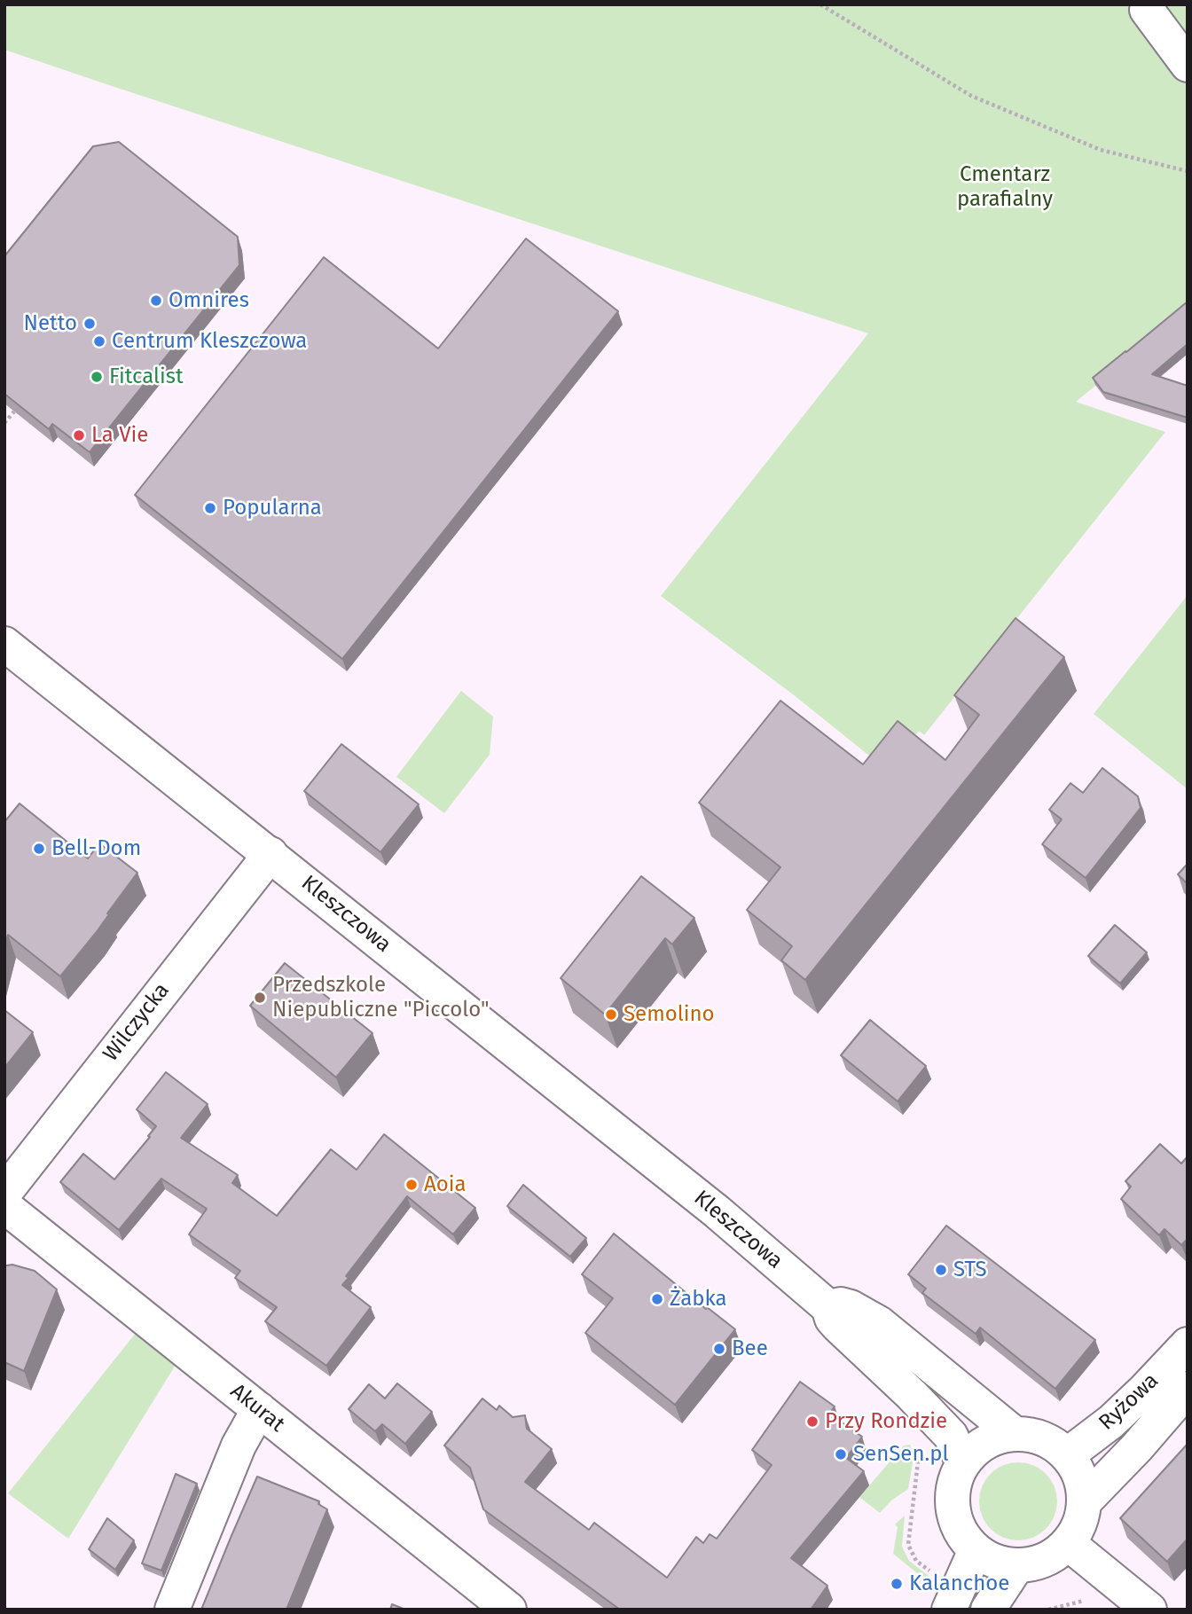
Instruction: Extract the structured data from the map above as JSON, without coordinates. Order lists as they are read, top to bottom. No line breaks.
{"streets":{"main road":["Kleszczowa","Wilczycka","Ryżowa","Akurat"]},"crossings":[["Kleszczowa","Wilczycka"],["Kleszczowa","Ryżowa"]],"parks":["Cmentarz parafialny"],"places":["Omnires","Netto","Centrum Kleszczowa","Fitcalist","La Vie","Popularna","Bell-Dom","Przedszkole Niepubliczne \"Piccolo\"","Semolino","Aoia","STS","Żabka","Bee","Przy Rondzie","SenSen.pl","Kalanchoe"]}
